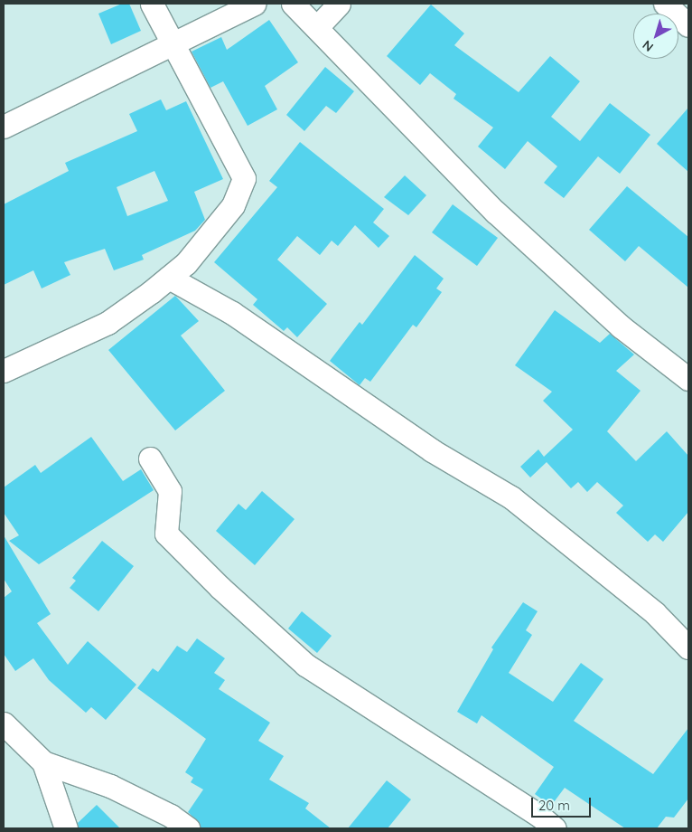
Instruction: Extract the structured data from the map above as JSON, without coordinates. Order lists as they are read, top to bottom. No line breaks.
{"scale_bar":"20 m","north":"bottom left"}
